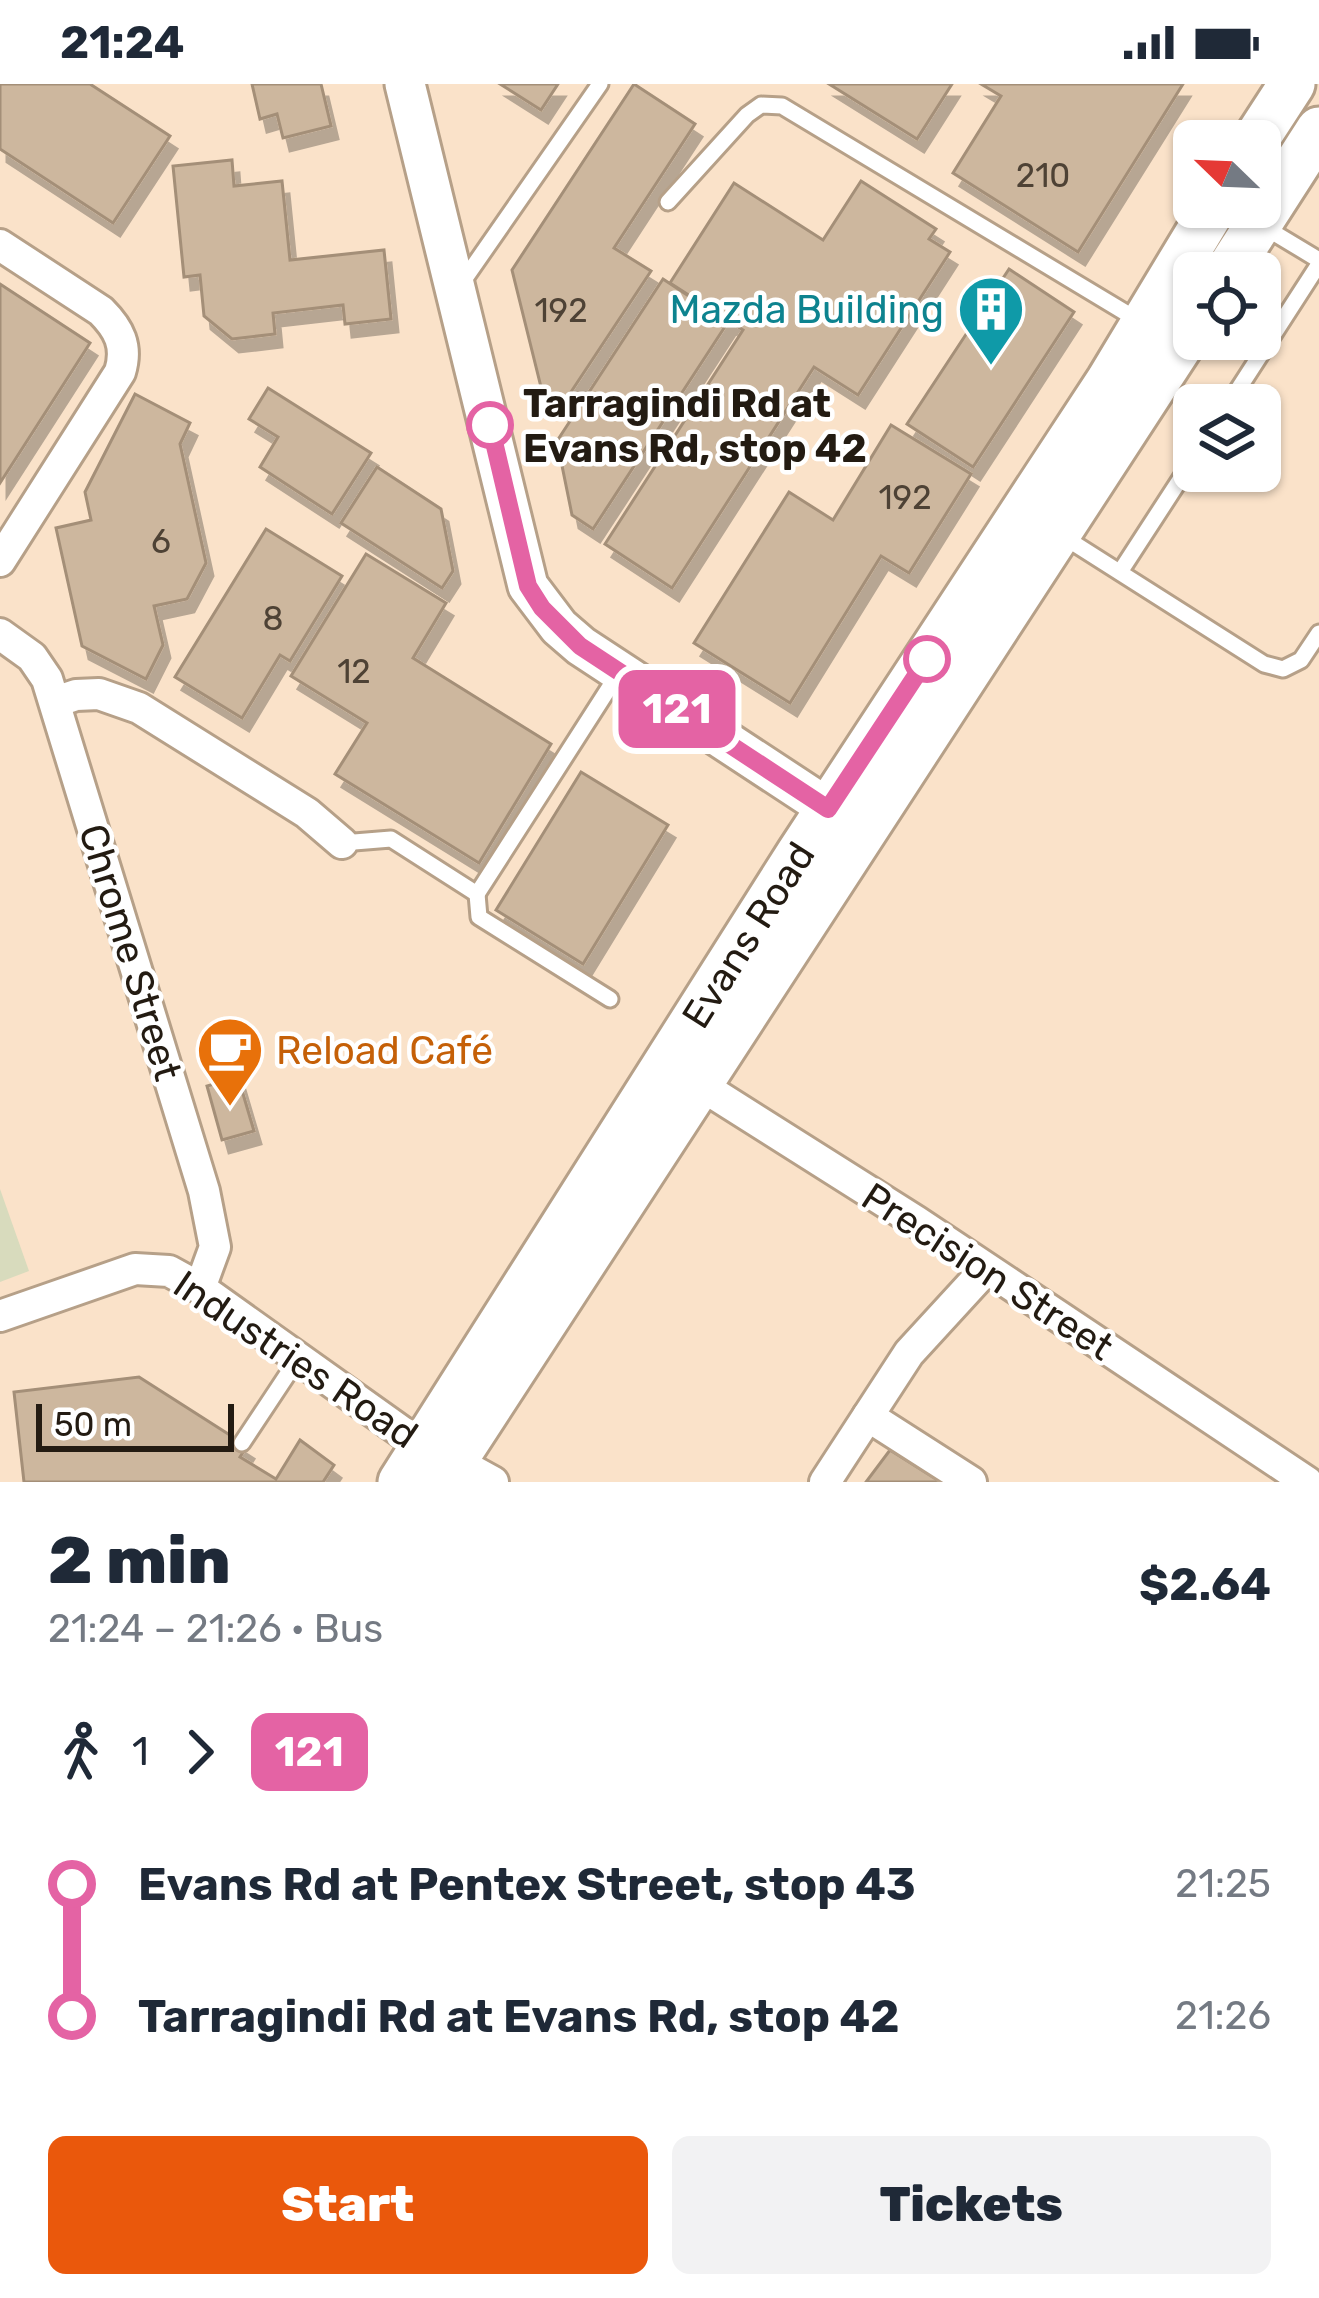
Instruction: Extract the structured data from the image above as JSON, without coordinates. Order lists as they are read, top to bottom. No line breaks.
{"streets":{"main road":["Evans Road"],"street":["Chrome Street","Precision Street","Industries Road"]},"crossings":[["Evans Road","Precision Street"],["Evans Road","Industries Road"],["Chrome Street","Industries Road"]],"places":{"building":["Mazda Building"],"other":["Tarragindi Rd at Evans Rd, stop 42"],"cafe":["Reload Café"]},"lines":["bus line 121"],"house_numbers":["210","192","192","6","8","12"],"scale_bar":"50 m","north":"top left","page":{"status":"21:24","on_map":"121","scale":"50 m","heading":["2 min","21:24 – 21:26 · Bus","$2.64"],"legs":["1","121"],"list":[{"name":"Evans Rd at Pentex Street, stop 43","value":"21:25"},{"name":"Tarragindi Rd at Evans Rd, stop 42","value":"21:26"}],"buttons":["Start","Tickets"]}}
